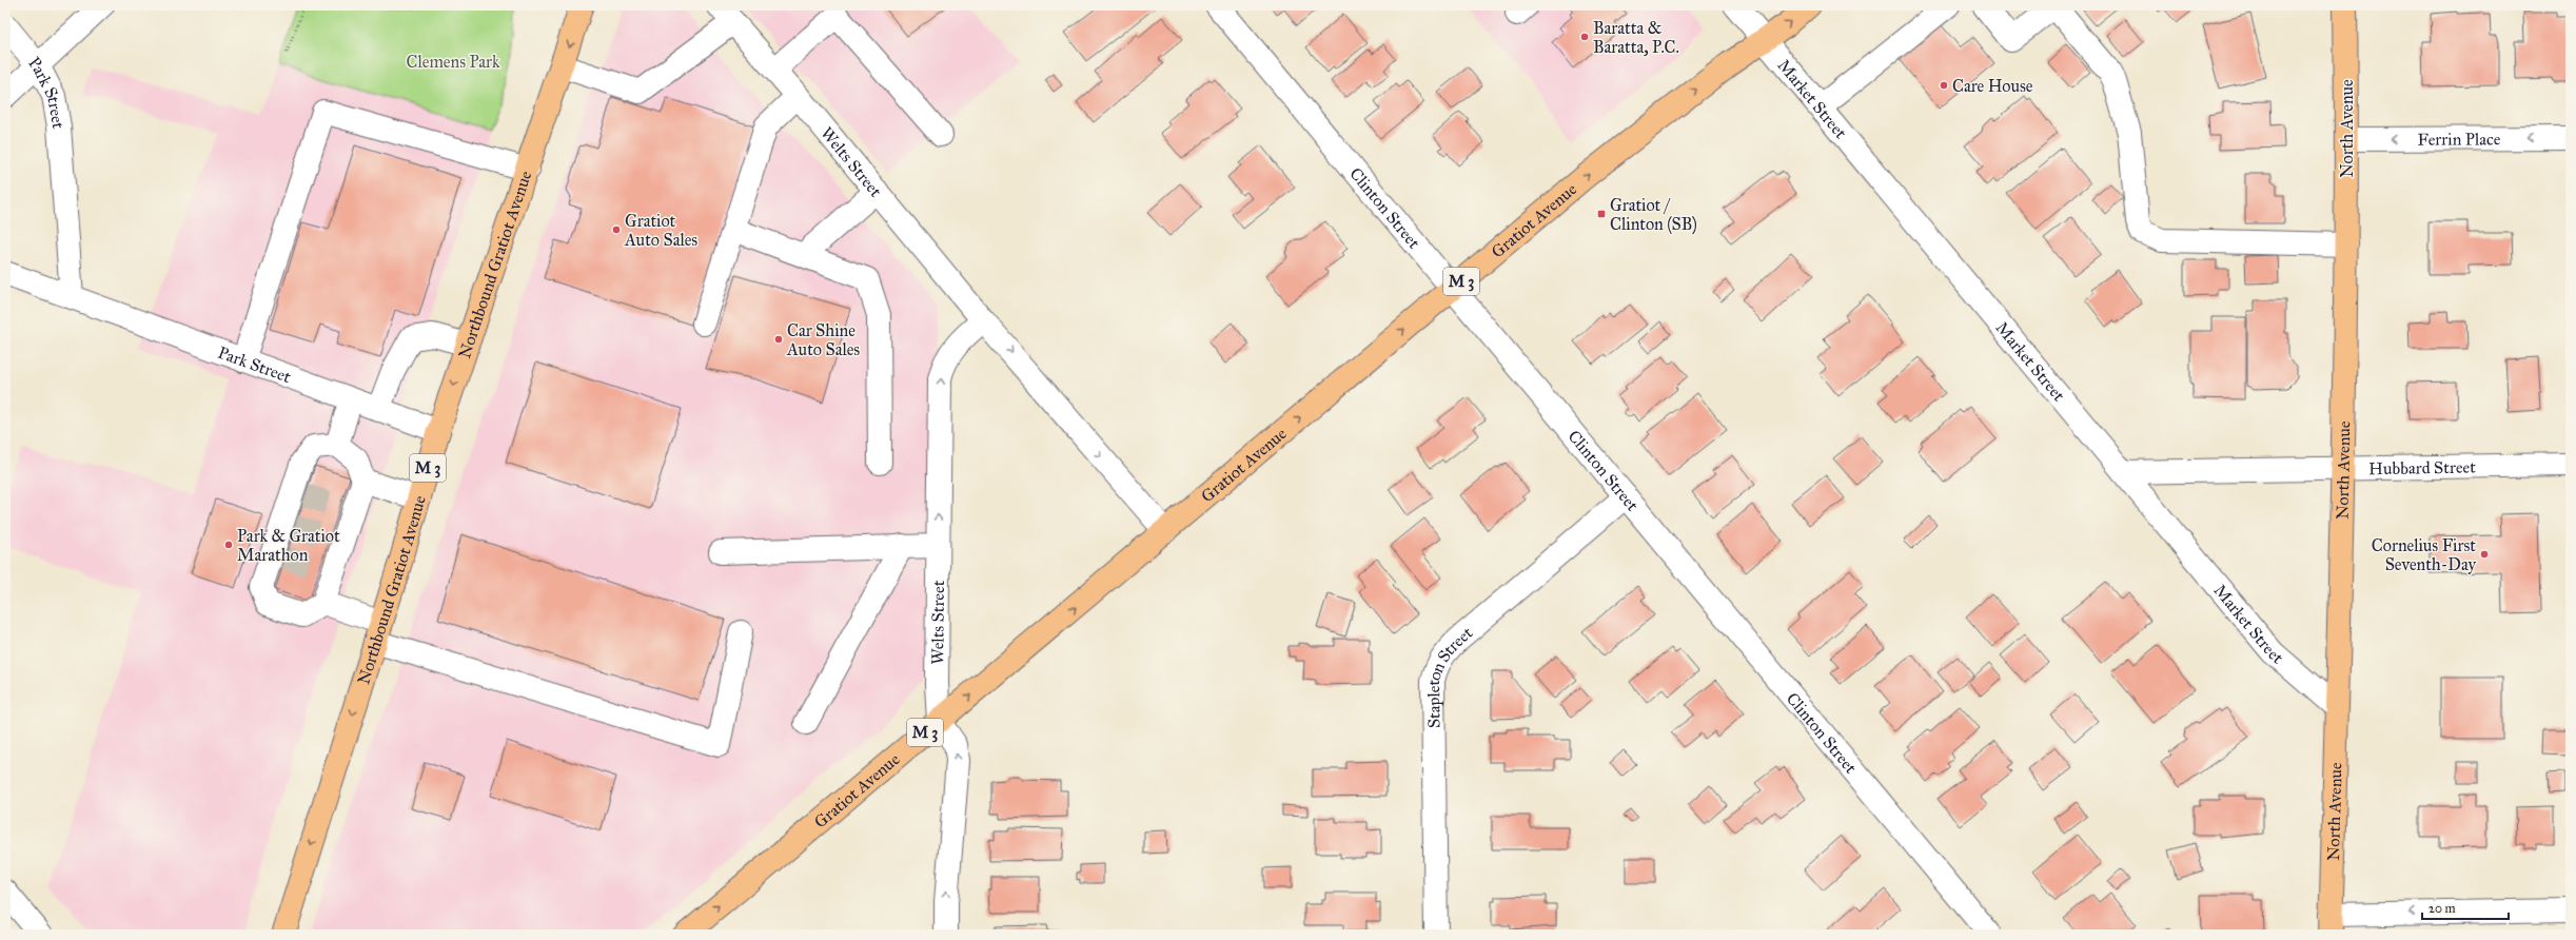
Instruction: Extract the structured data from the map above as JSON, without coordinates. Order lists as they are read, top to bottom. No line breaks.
{"streets":{"main road":["North Avenue","Gratiot Avenue","Northbound Gratiot Avenue","M 3"],"street":["Park Street","Market Street","Ferrin Place","Welts Street","Clinton Street","Hubbard Street","Stapleton Street"]},"crossings":[["Park Street","Northbound Gratiot Avenue"],["Market Street","North Avenue"],["Market Street","Gratiot Avenue"],["Market Street","Hubbard Street"],["North Avenue","Ferrin Place"],["North Avenue","Hubbard Street"],["Welts Street","Gratiot Avenue"],["Clinton Street","Gratiot Avenue"],["Clinton Street","Stapleton Street"]],"one_way":["Ferrin Place","Gratiot Avenue","Northbound Gratiot Avenue"],"parks":["Clemens Park"],"places":{"other":["Baratta & Baratta, P.C.","Care House","Gratiot Auto Sales","Car Shine Auto Sales","Park & Gratiot Marathon","Cornelius First Seventh-Day"],"transit":["Gratiot / Clinton (SB)"]},"scale_bar":"20 m"}
